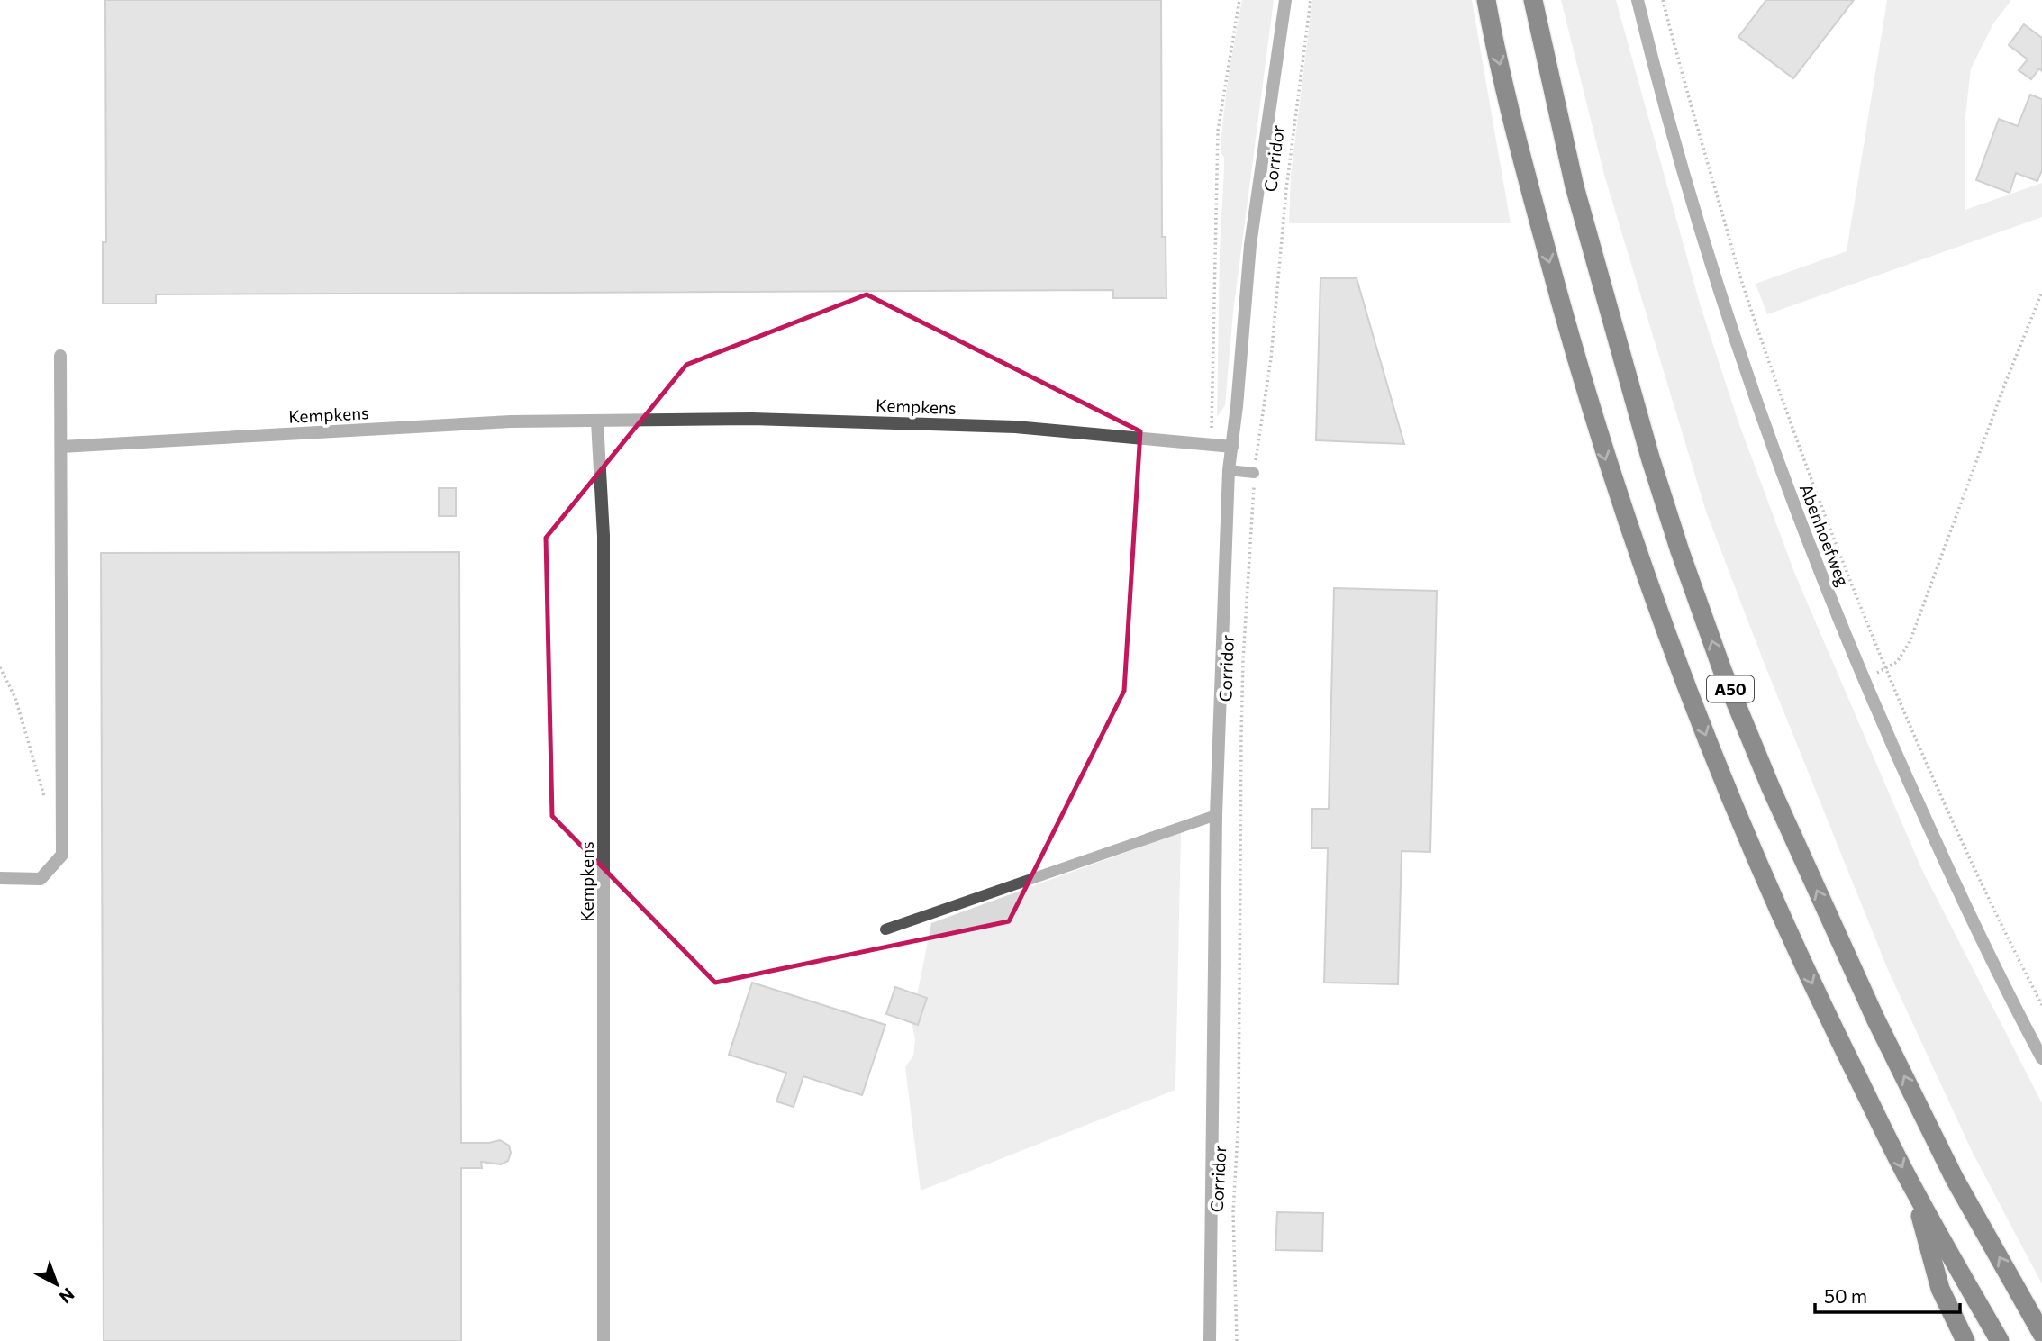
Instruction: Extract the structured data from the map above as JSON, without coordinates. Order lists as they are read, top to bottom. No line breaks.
{"streets":{"highway":["A50"],"street":["Corridor","Kempkens","Abenhoefweg"]},"crossings":[["Corridor","Kempkens"]],"scale_bar":"50 m","north":"bottom right"}
